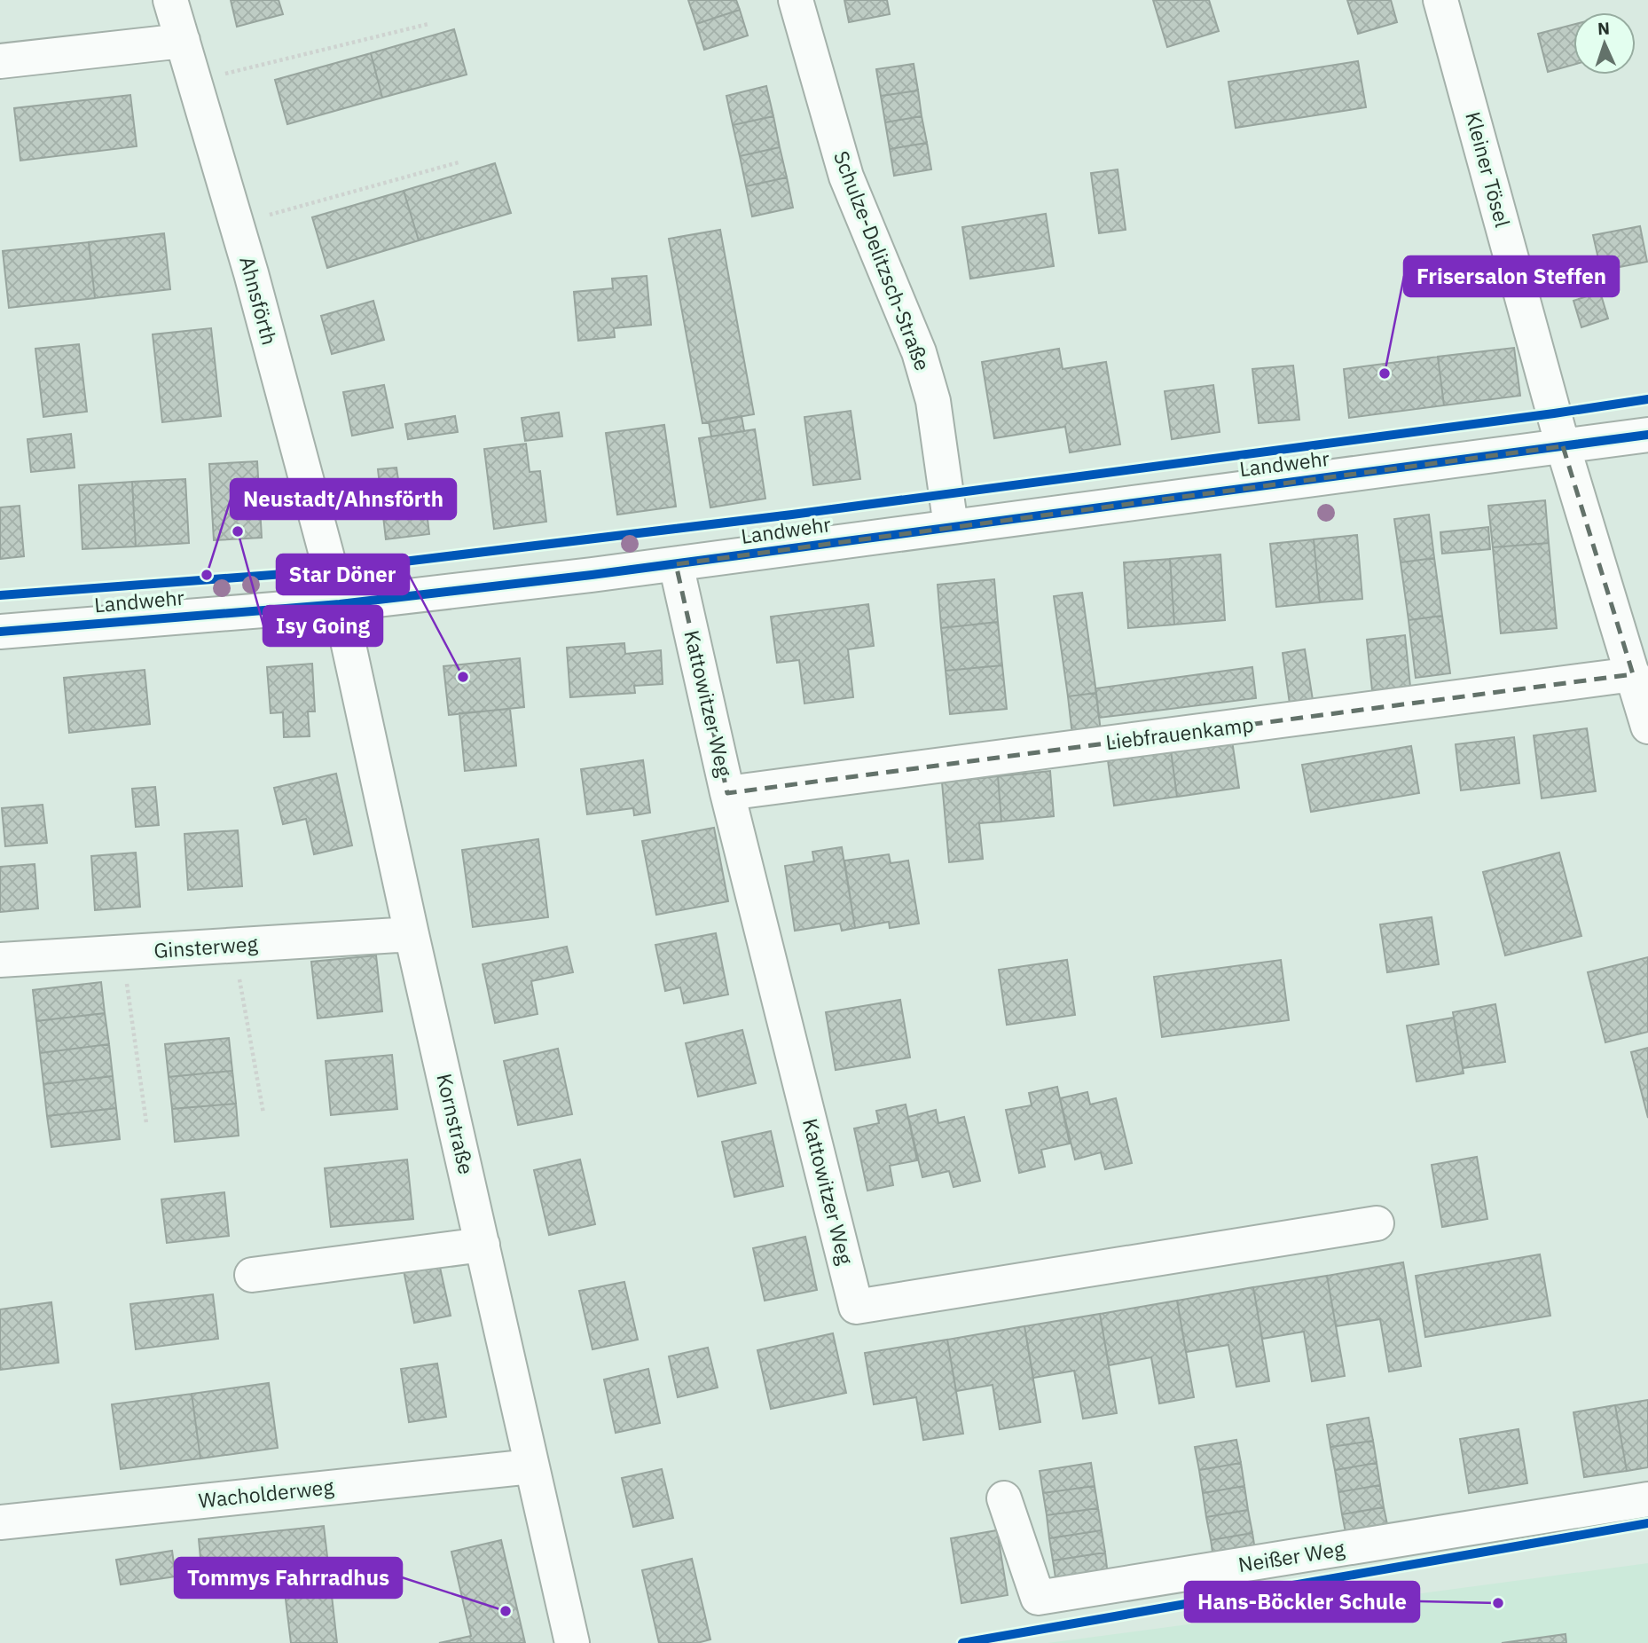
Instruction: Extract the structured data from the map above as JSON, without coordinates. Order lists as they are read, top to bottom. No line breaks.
{"streets":{"street":["Kleiner Tösel","Schulze-Delitzsch-Straße","Ahnsförth","Landwehr","Kattowitzer Weg","Liebfrauenkamp","Ginsterweg","Kornstraße","Wacholderweg","Neißer Weg"]},"crossings":[["Kleiner Tösel","Landwehr"],["Kleiner Tösel","Liebfrauenkamp"],["Schulze-Delitzsch-Straße","Landwehr"],["Ahnsförth","Landwehr"],["Ahnsförth","Kornstraße"],["Landwehr","Kattowitzer Weg"],["Landwehr","Kornstraße"],["Kattowitzer Weg","Liebfrauenkamp"],["Ginsterweg","Kornstraße"],["Kornstraße","Wacholderweg"]],"places":["Frisersalon Steffen","Isy Going","Neustadt/Ahnsförth","Star Döner","Hans-Böckler Schule","Tommys Fahrradhus"],"north":"top"}
